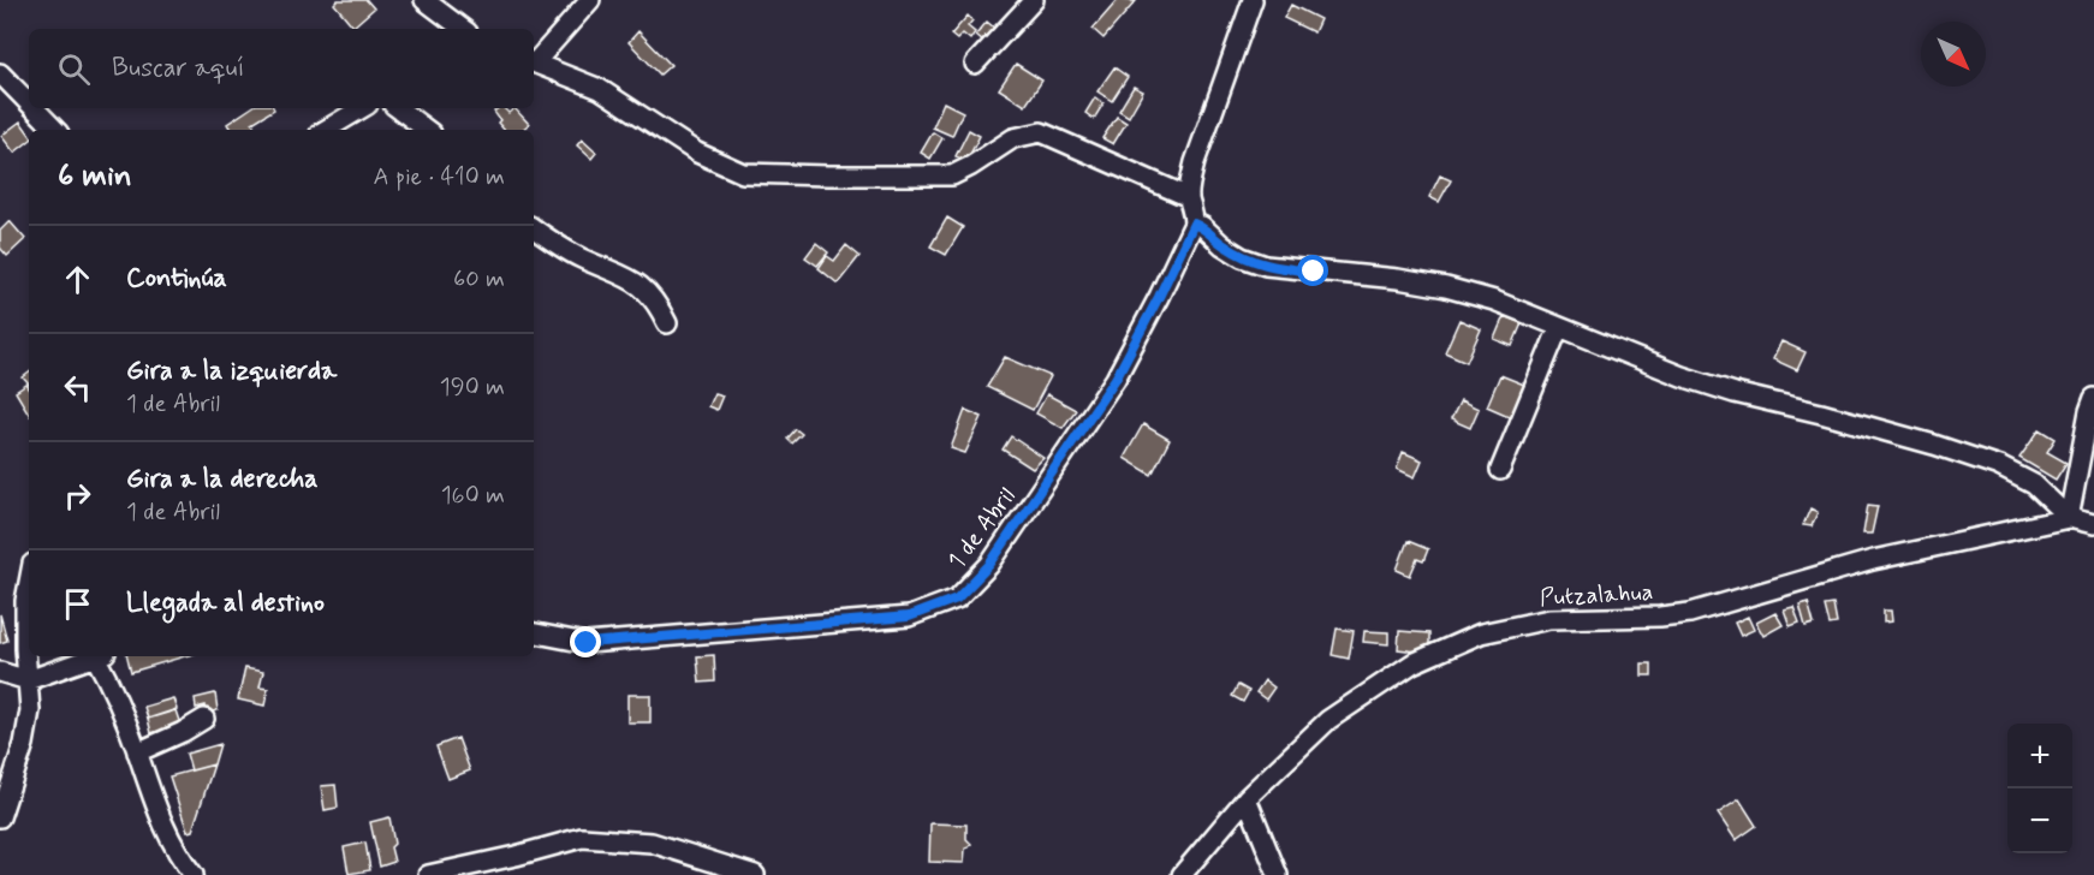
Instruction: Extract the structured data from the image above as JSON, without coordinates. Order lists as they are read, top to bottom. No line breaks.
{"streets":{"street":["1 de Abril","Putzalahua"]},"north":"bottom right","page":{"search":"Buscar aquí","heading":["6 min","A pie · 410 m"],"list":[["Continúa","60 m"],["Gira a la izquierda","1 de Abril","190 m"],["Gira a la derecha","1 de Abril","160 m"],"Llegada al destino"],"map_buttons":["+","−"]}}
